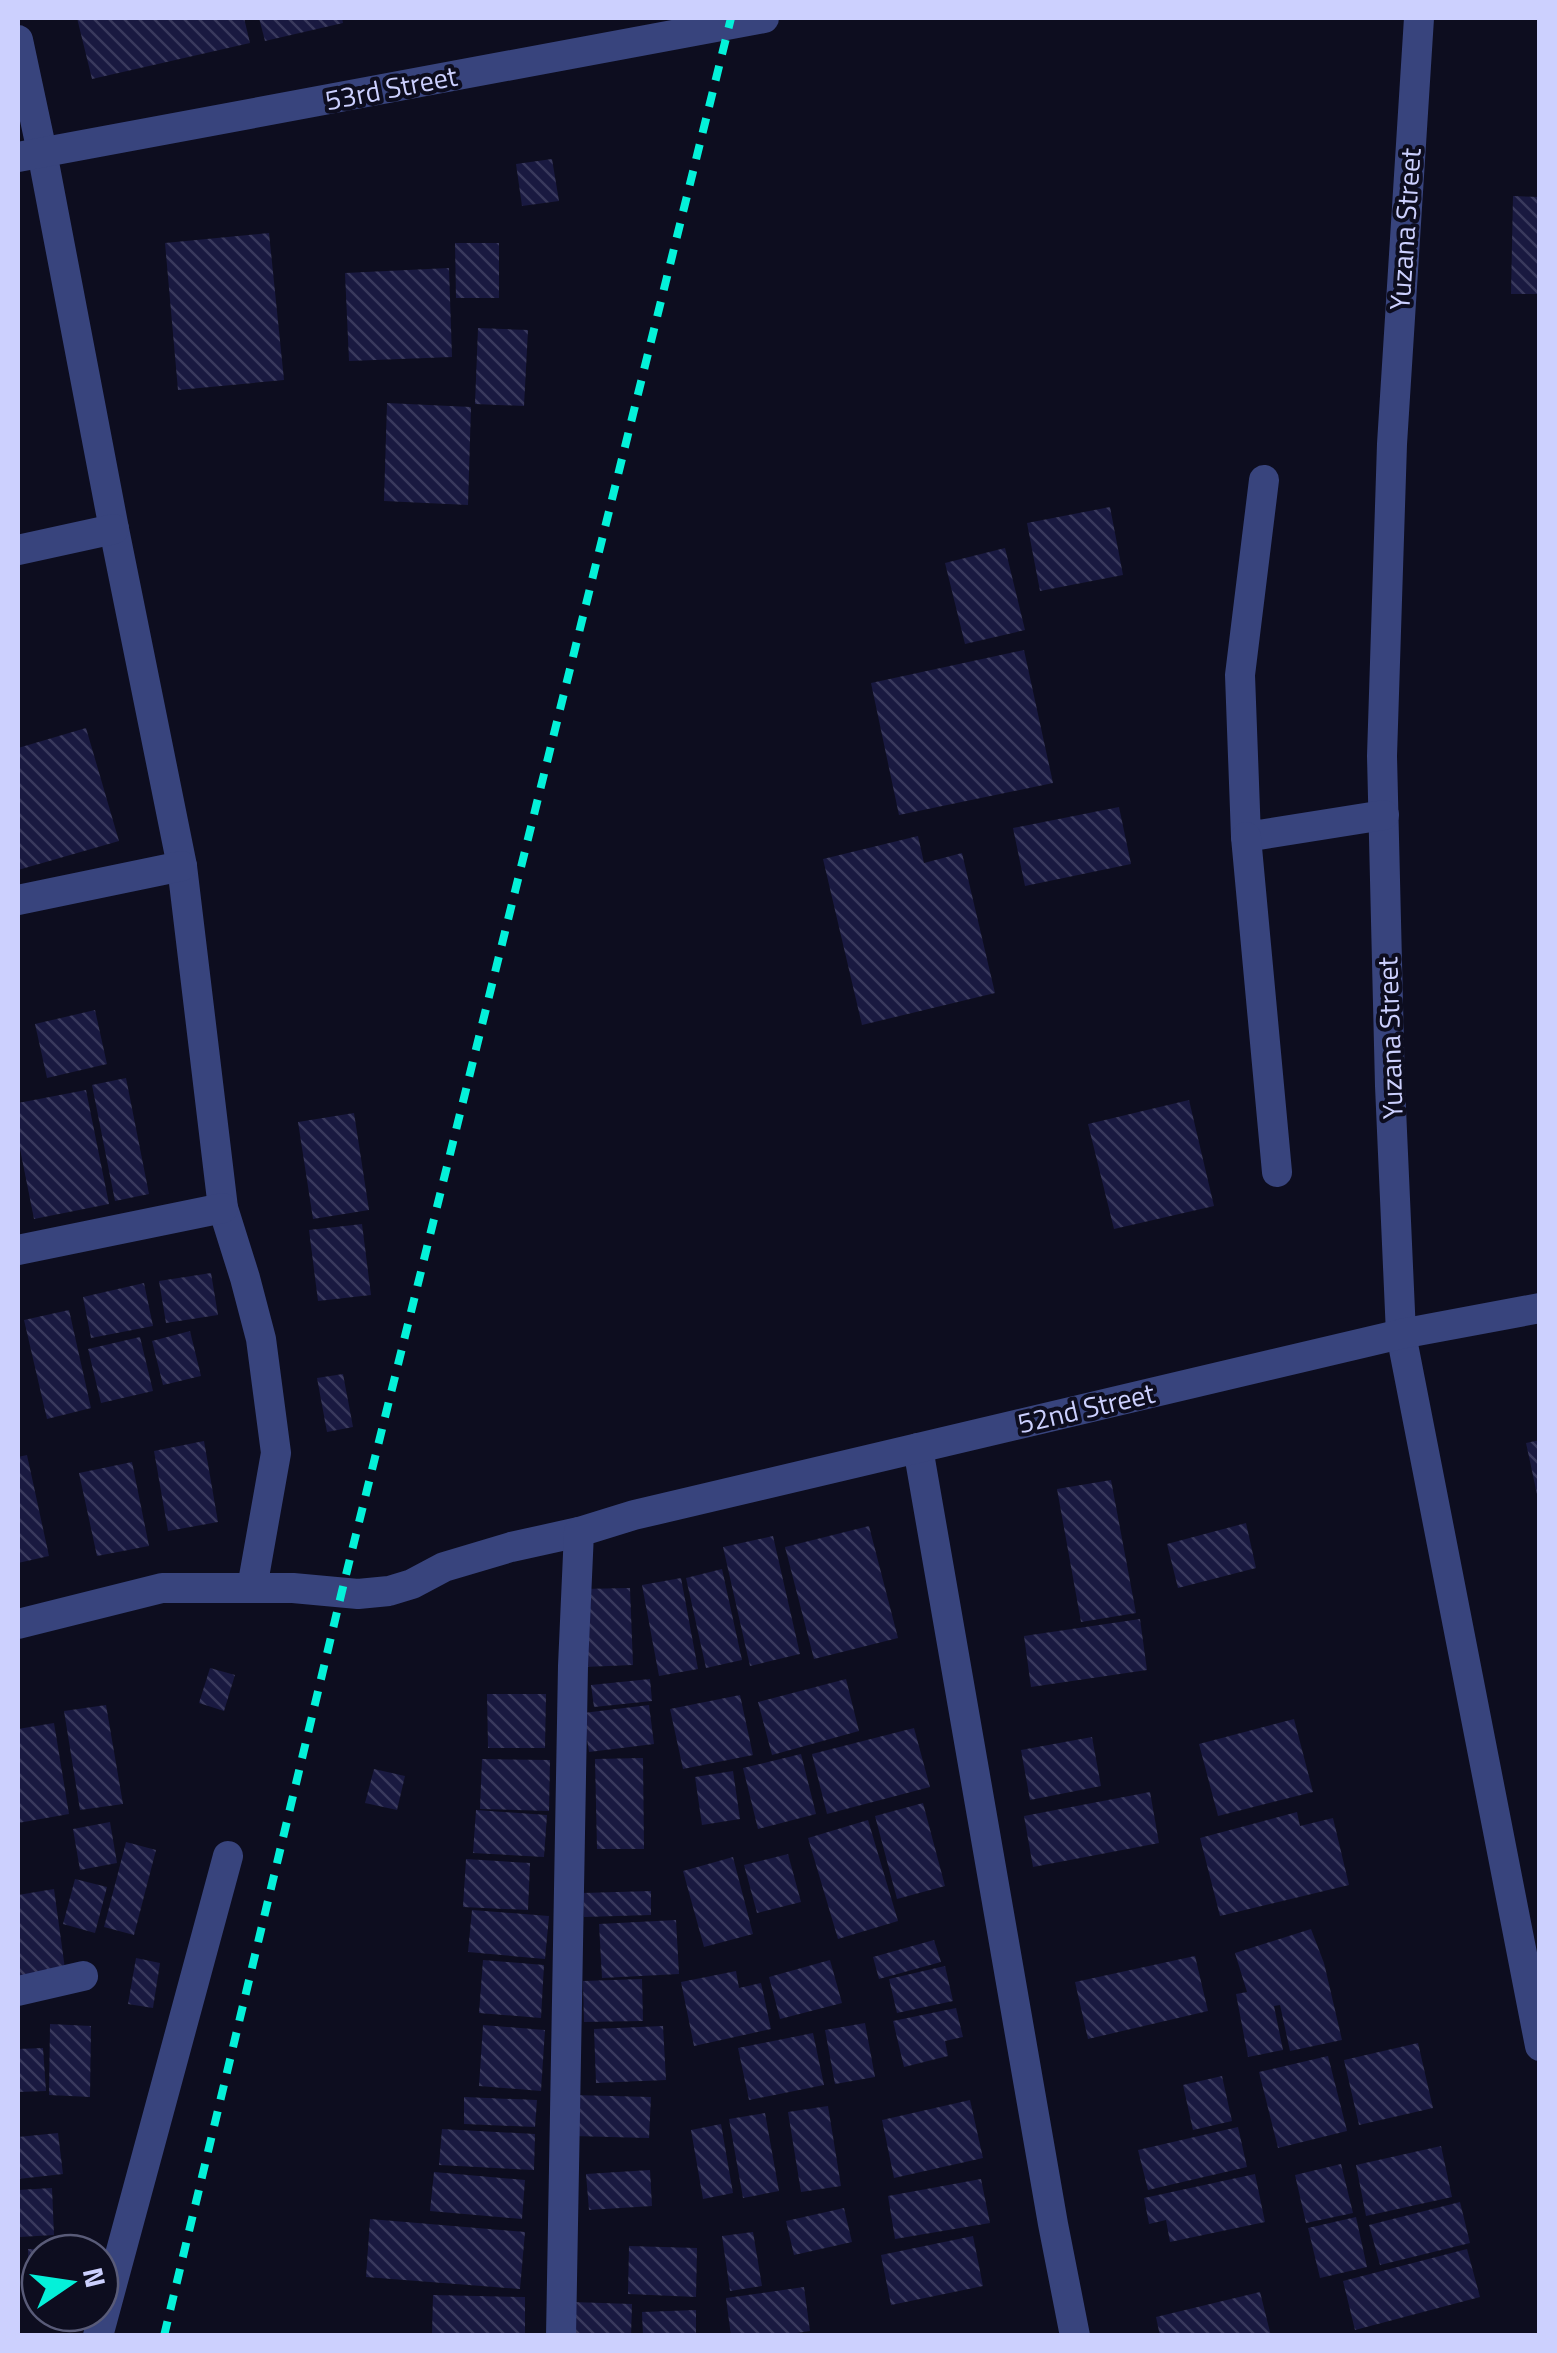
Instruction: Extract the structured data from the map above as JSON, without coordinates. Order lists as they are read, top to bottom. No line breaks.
{"streets":{"street":["53rd Street","Yuzana Street","52nd Street"]},"crossings":[["Yuzana Street","52nd Street"]],"north":"right"}
